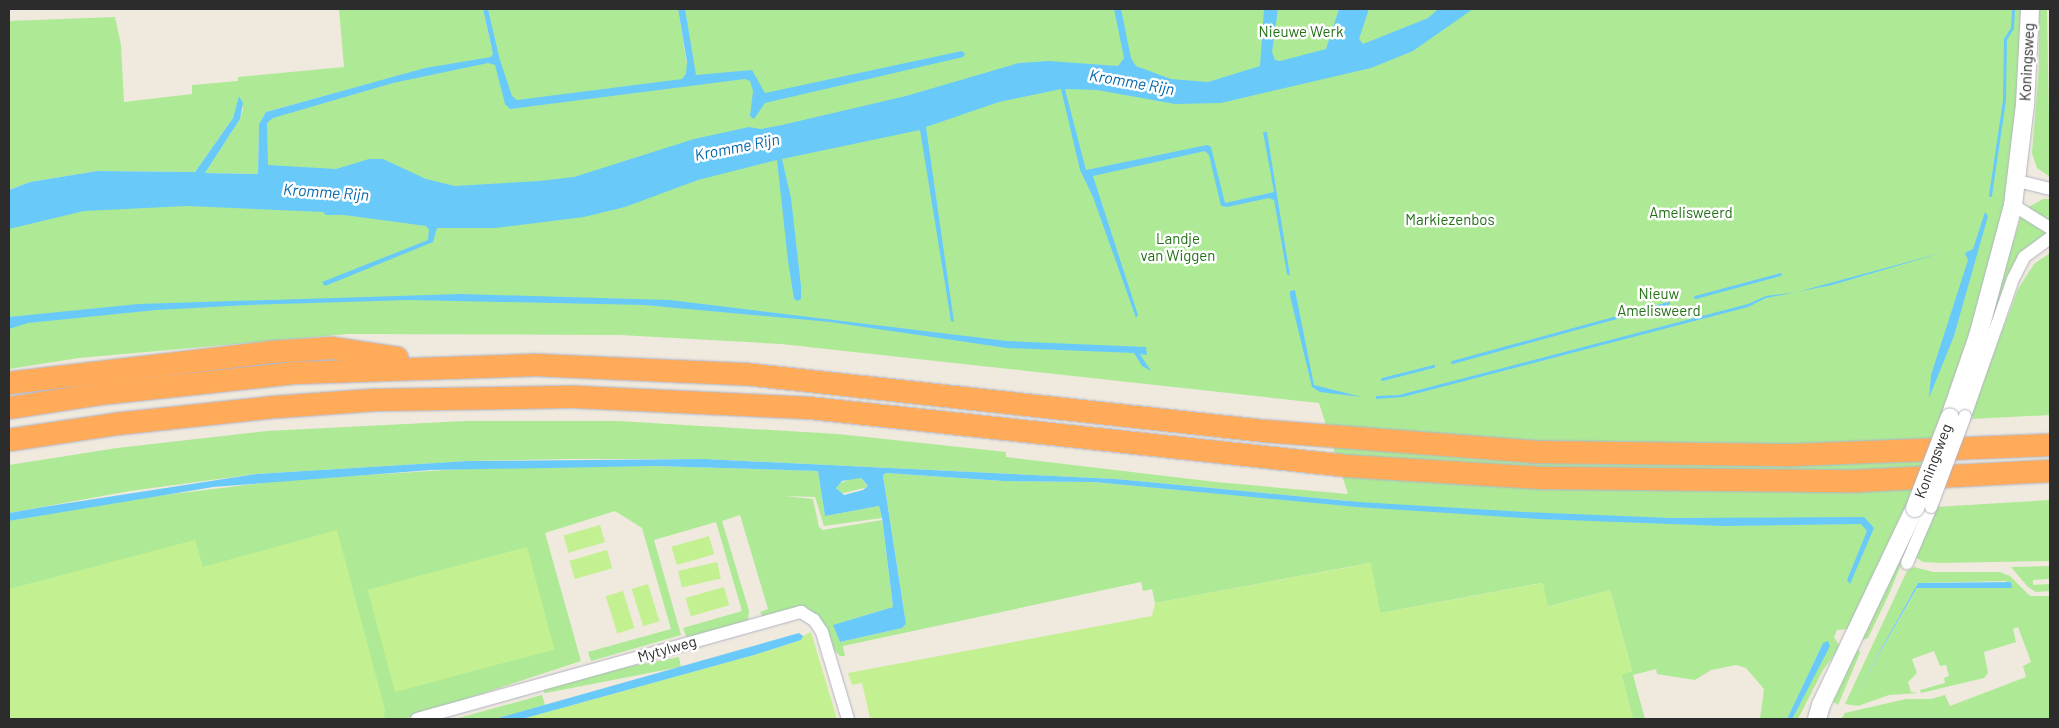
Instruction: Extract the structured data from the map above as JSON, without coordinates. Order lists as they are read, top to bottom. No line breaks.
{"streets":{"main road":["Koningsweg"],"street":["Mytylweg"]},"water":["Kromme Rijn"],"parks":["Nieuwe Werk","Amelisweerd","Markiezenbos","Landje van Wiggen","Nieuw Amelisweerd"]}
